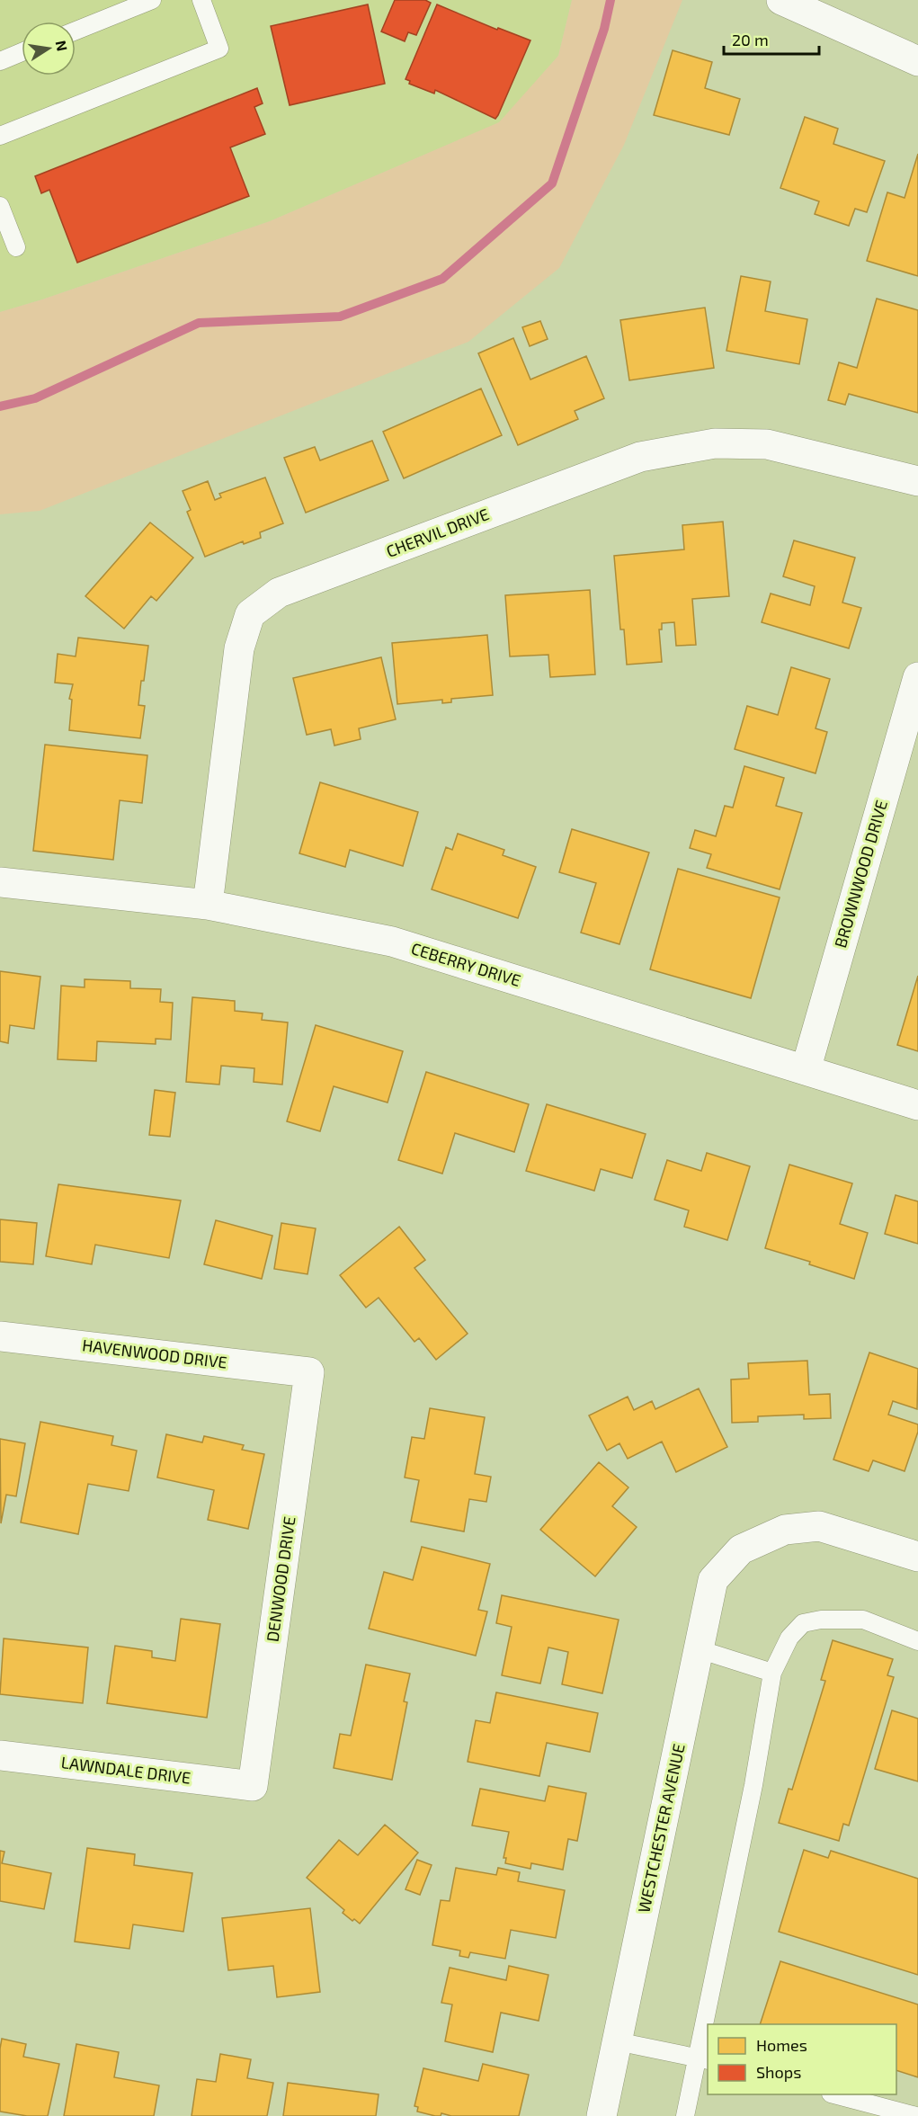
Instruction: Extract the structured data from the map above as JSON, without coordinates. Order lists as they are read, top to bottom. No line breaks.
{"streets":{"street":["CHERVIL DRIVE","BROWNWOOD DRIVE","CEBERRY DRIVE","HAVENWOOD DRIVE","DENWOOD DRIVE","LAWNDALE DRIVE","WESTCHESTER AVENUE"]},"crossings":[["CHERVIL DRIVE","CEBERRY DRIVE"],["BROWNWOOD DRIVE","CEBERRY DRIVE"],["HAVENWOOD DRIVE","DENWOOD DRIVE"],["DENWOOD DRIVE","LAWNDALE DRIVE"]],"legend":["Homes","Shops"],"scale_bar":"20 m","north":"right"}
